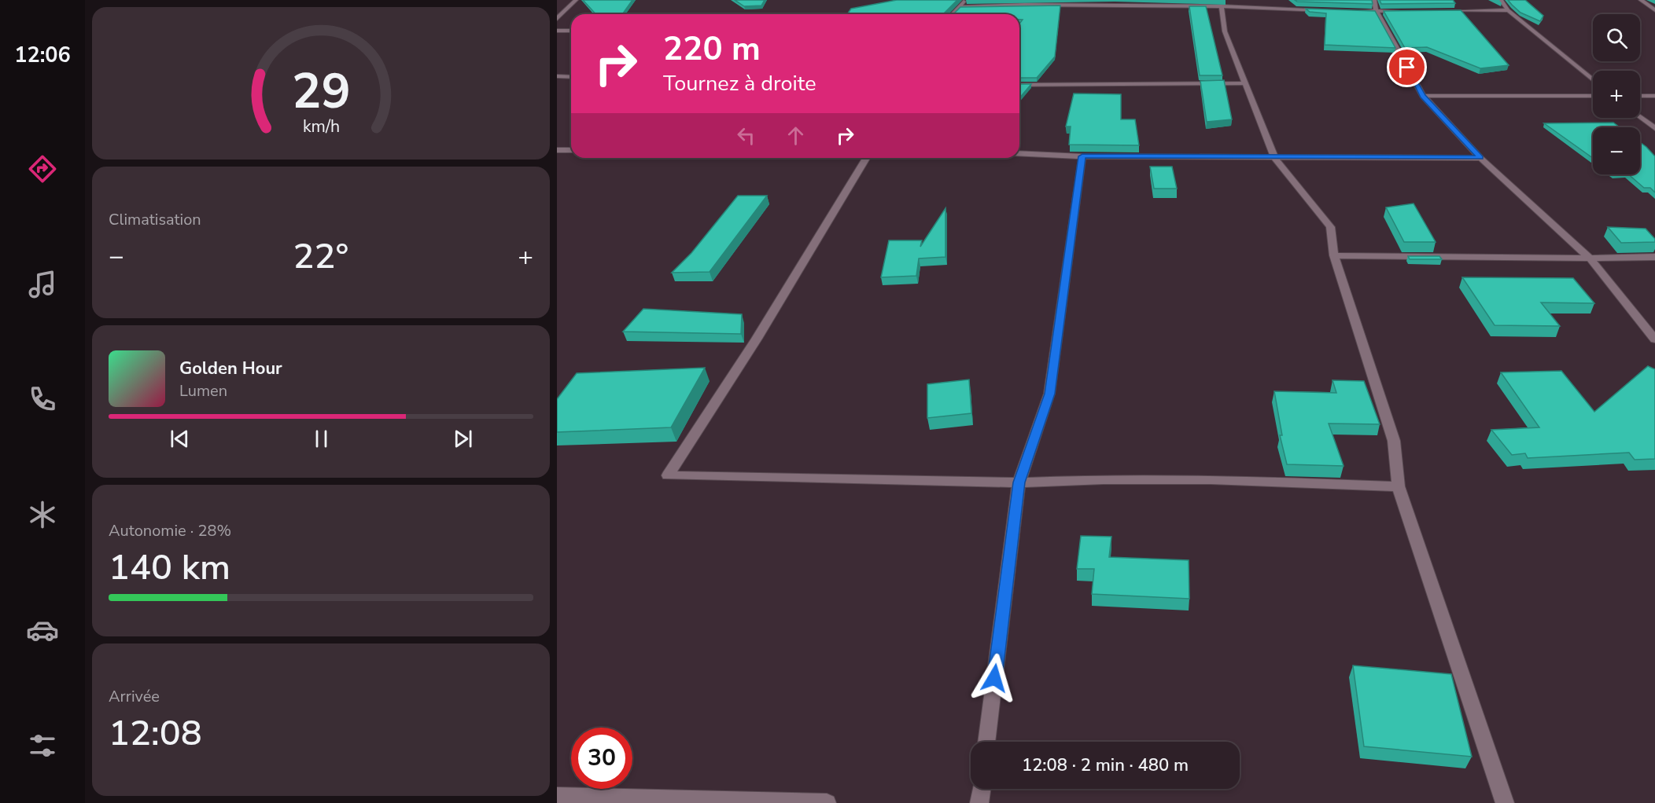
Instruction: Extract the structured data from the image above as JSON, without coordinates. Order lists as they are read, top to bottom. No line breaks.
{"page":{"tabs":"12:06","map_buttons":["+","−"],"turn":["220 m","Tournez à droite"],"tile":["Climatisation",["Autonomie · 28%","140 km"],["Arrivée","12:08"]],"heat":["−","22°","+"],"song":["Golden Hour","Lumen"],"limit":"30","trip":"12:08 · 2 min · 480 m","gauge":["29","km/h"]}}
